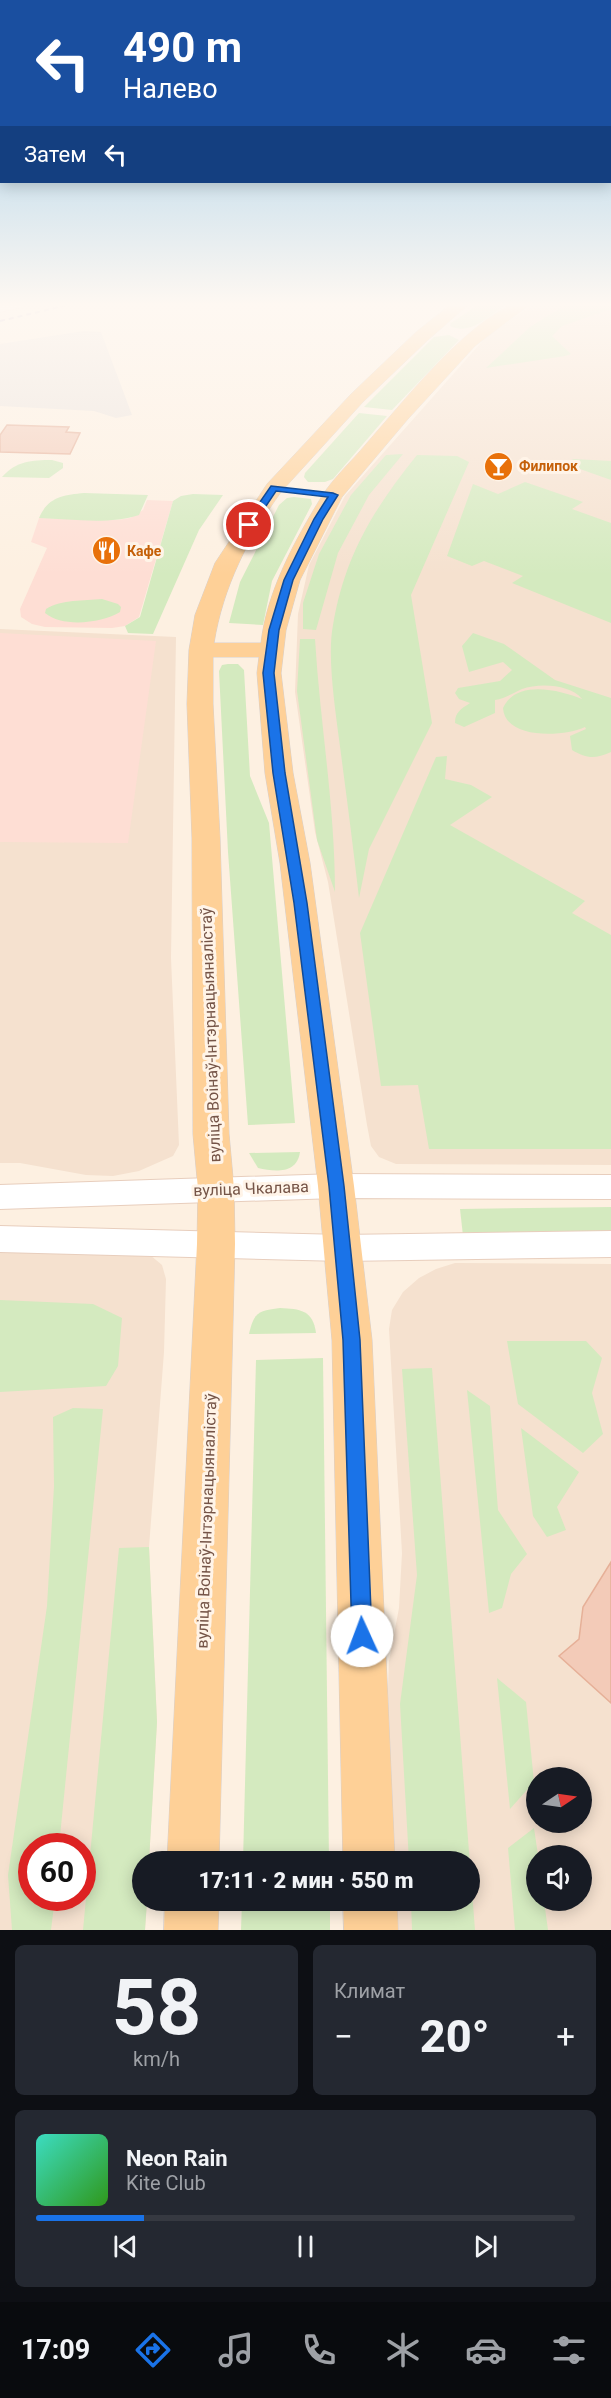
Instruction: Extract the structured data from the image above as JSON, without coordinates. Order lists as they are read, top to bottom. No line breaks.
{"streets":{"main road":["вуліца Воінаў-Інтэрнацыяналістаў","вуліца Чкалава"]},"crossings":[["вуліца Воінаў-Інтэрнацыяналістаў","вуліца Чкалава"]],"places":{"bar":["Филипок"],"restaurant":["Кафе"]},"north":"right","page":{"turn":["490 m","Налево"],"then":"Затем","limit":"60","trip":"17:11 · 2 мин · 550 m","tile":[["58","km/h"],"Климат"],"heat":["−","20°","+"],"song":["Neon Rain","Kite Club"],"tabs":"17:09"}}
